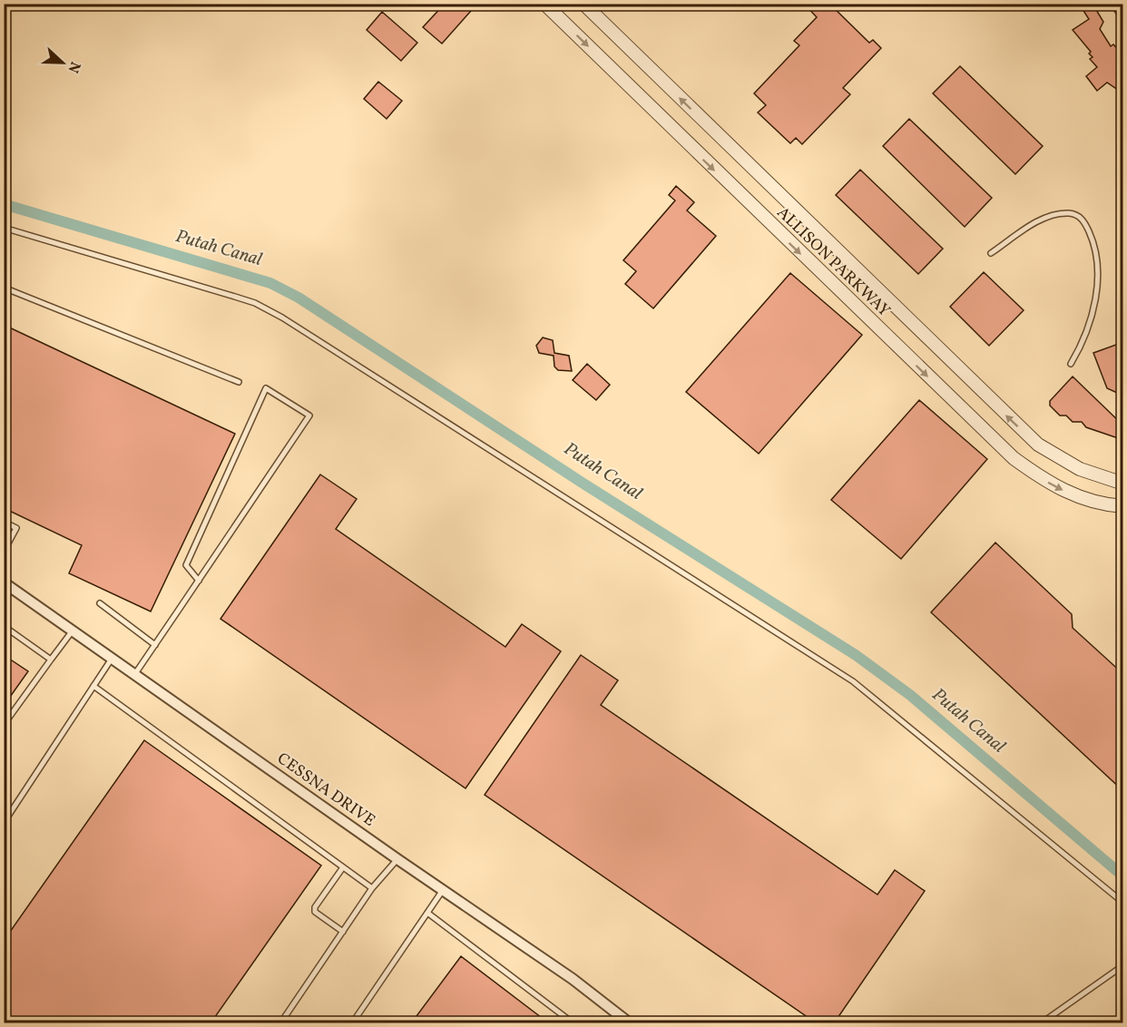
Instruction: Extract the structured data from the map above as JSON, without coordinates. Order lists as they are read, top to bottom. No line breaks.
{"streets":{"street":["ALLISON PARKWAY","CESSNA DRIVE"]},"water":["Putah Canal"],"north":"right"}
